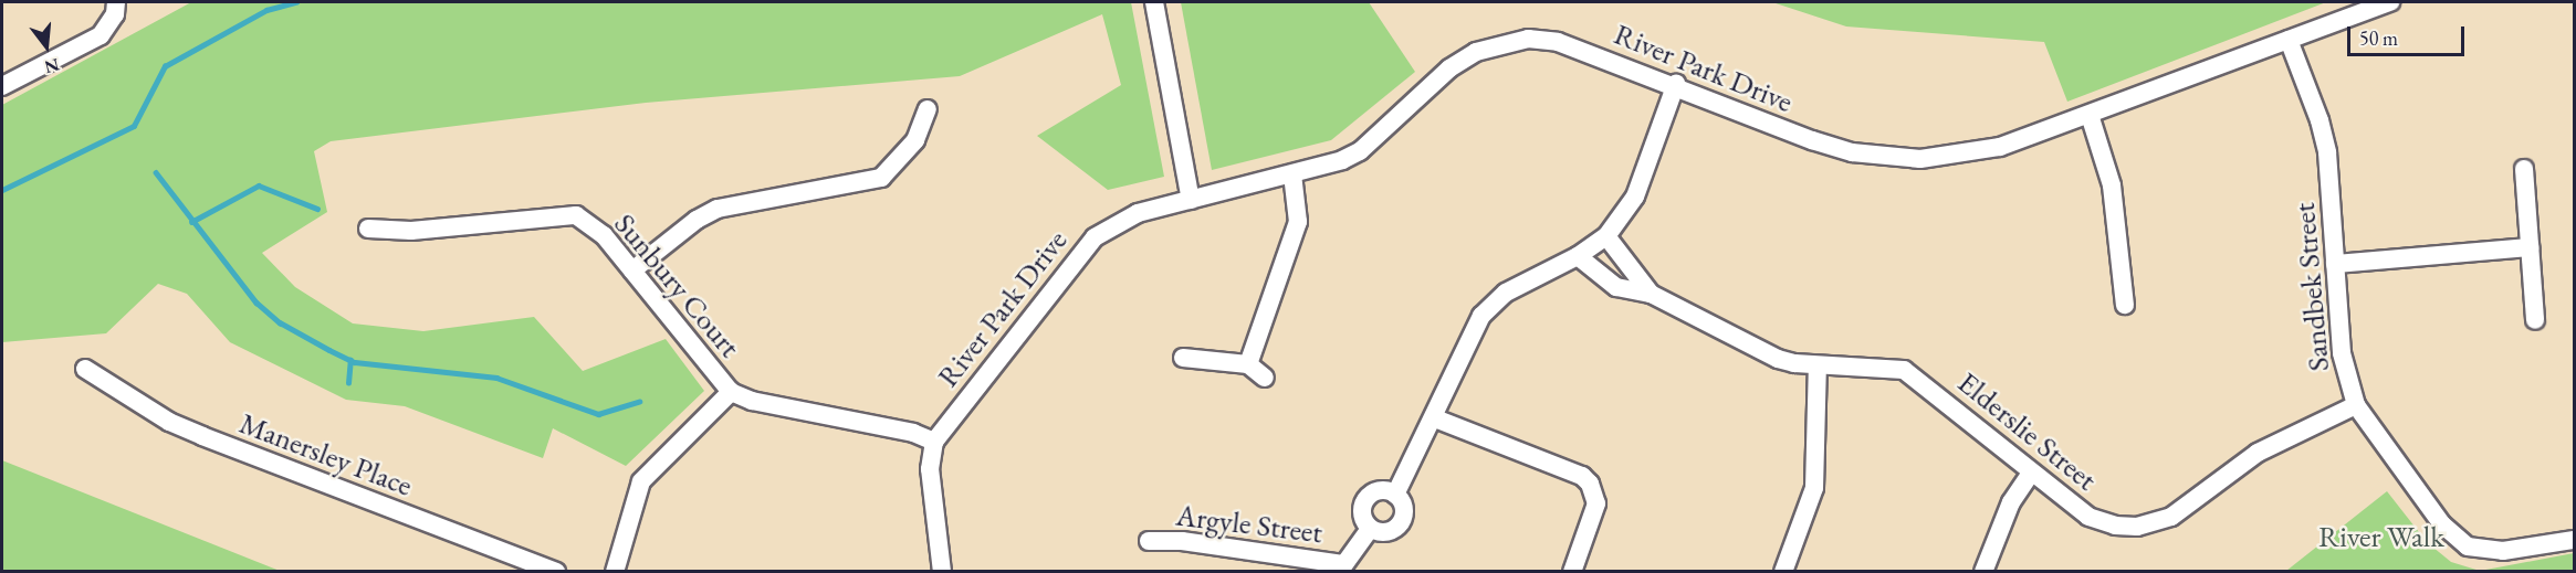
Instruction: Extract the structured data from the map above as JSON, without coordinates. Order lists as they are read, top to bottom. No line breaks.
{"streets":{"street":["River Park Drive","Sunbury Court","Sandbek Street","Elderslie Street","Manersley Place","Argyle Street"]},"crossings":[["River Park Drive","Sunbury Court"],["River Park Drive","Sandbek Street"],["Sandbek Street","Elderslie Street"]],"parks":["River Walk"],"scale_bar":"50 m","north":"bottom"}
